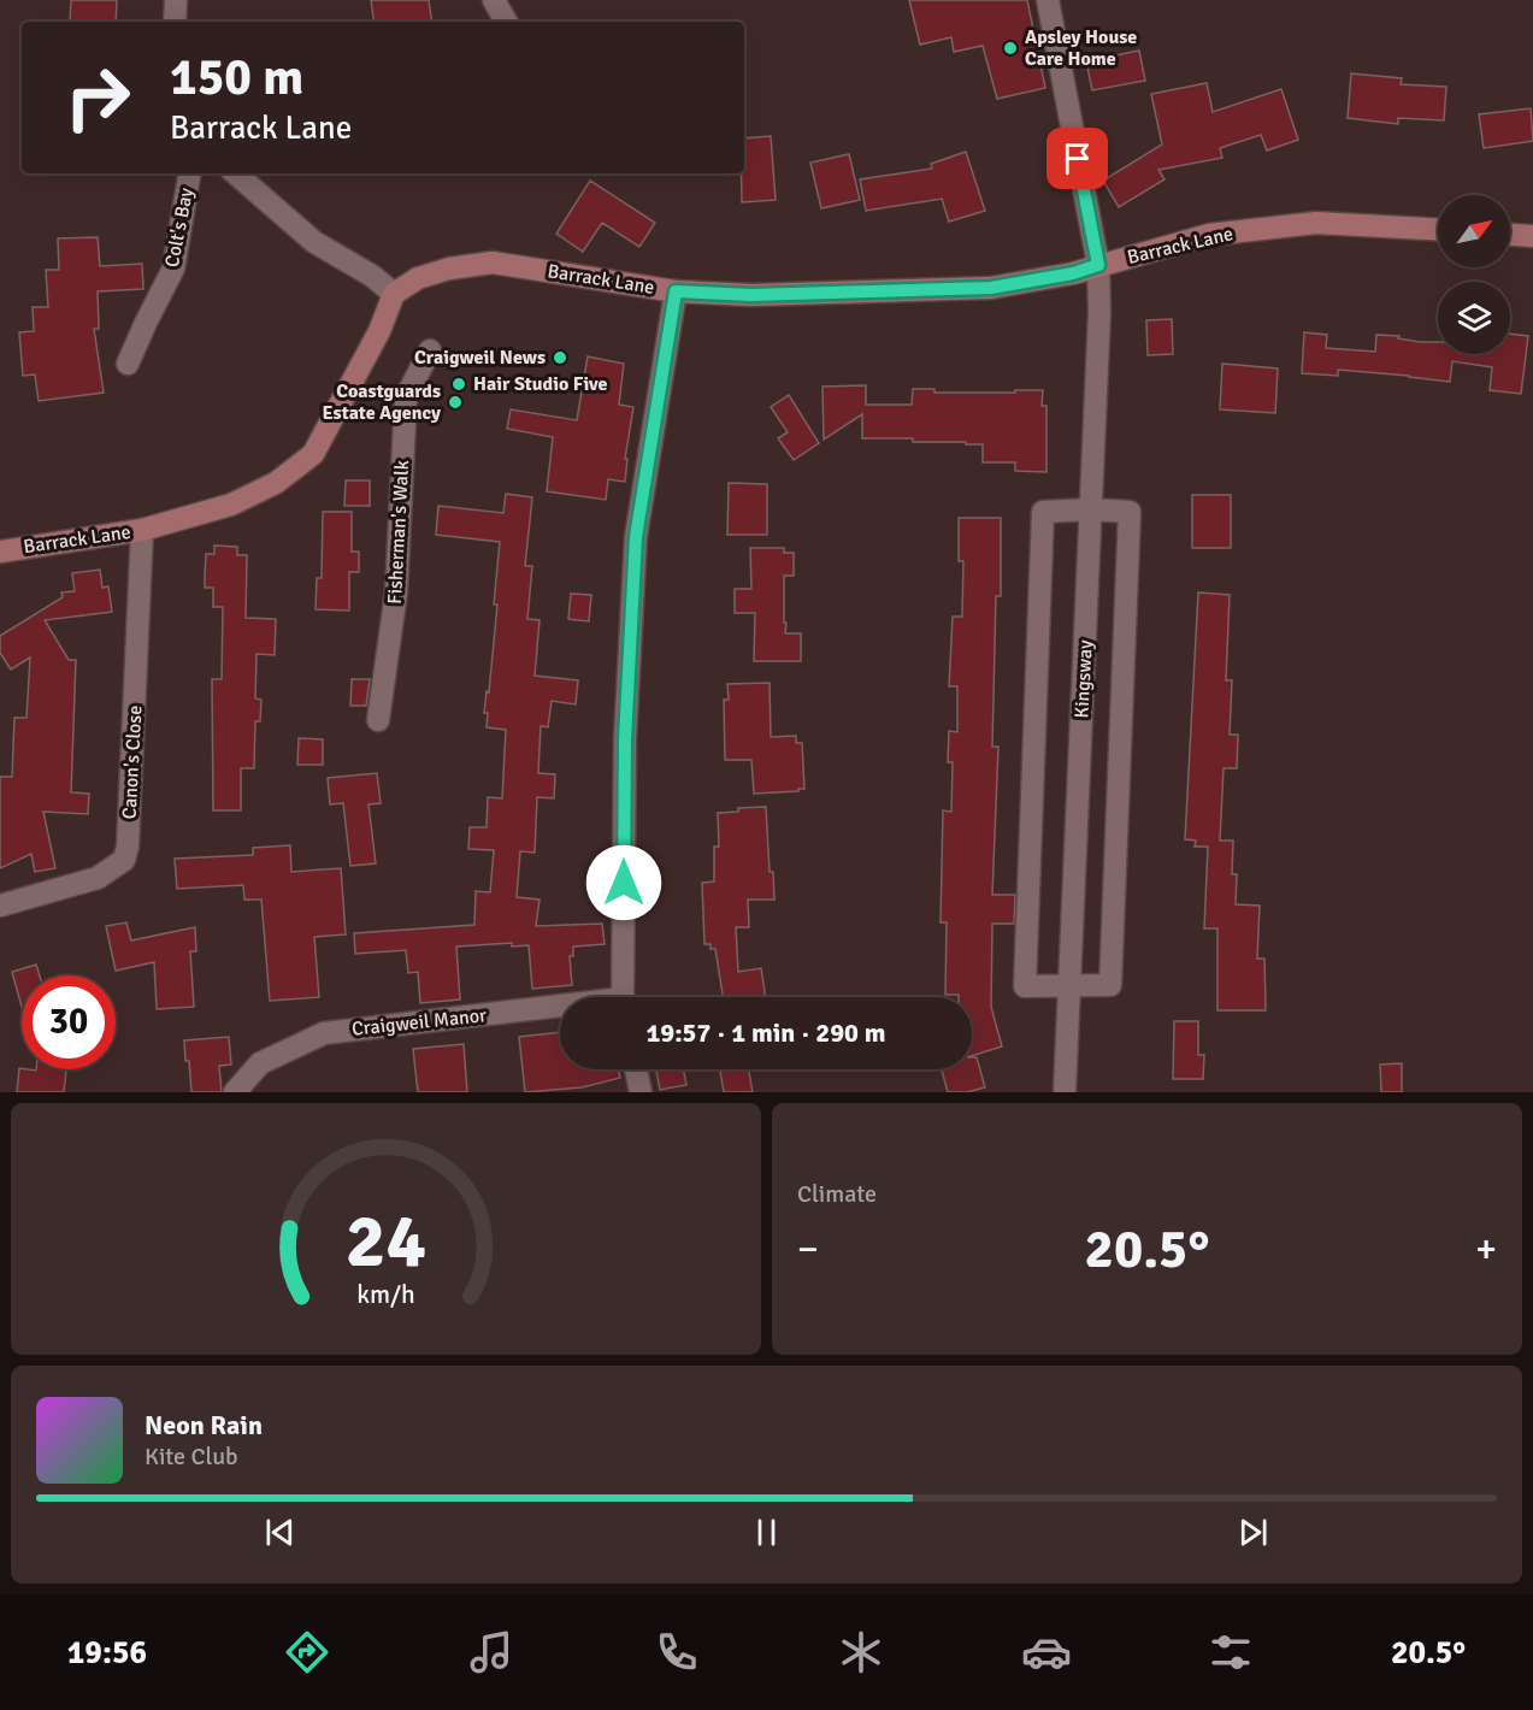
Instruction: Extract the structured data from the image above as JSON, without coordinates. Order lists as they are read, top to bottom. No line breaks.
{"streets":{"street":["Colt's Bay","Barrack Lane","Fisherman's Walk","Kingsway","Canon's Close","Craigweil Manor"]},"crossings":[["Barrack Lane","Kingsway"],["Barrack Lane","Canon's Close"]],"places":["Apsley House Care Home","Craigweil News","Hair Studio Five","Coastguards Estate Agency"],"north":"top right","page":{"turn":["150 m","Barrack Lane"],"limit":"30","trip":"19:57 · 1 min · 290 m","tile":"Climate","heat":["−","20.5°","+"],"song":["Neon Rain","Kite Club"],"tabs":["19:56","20.5°"],"gauge":["24","km/h"]}}
